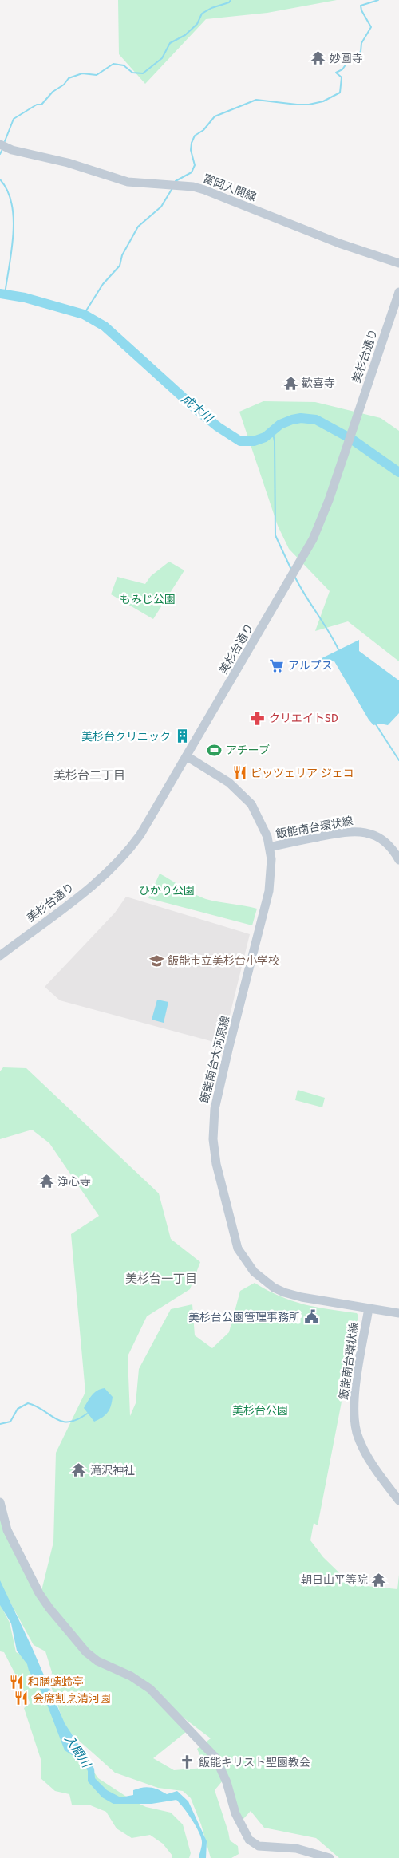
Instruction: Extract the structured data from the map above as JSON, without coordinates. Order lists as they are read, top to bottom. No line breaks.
{"streets":{"street":["富岡入間線","美杉台通り","飯能南台環状線","飯能南台大河原線"]},"crossings":[["美杉台通り","飯能南台大河原線"],["飯能南台環状線","飯能南台大河原線"]],"districts":["美杉台二丁目","美杉台一丁目"],"water":["成木川","入間川"],"parks":["もみじ公園","ひかり公園","美杉台公園"],"places":{"temple":["妙圓寺","歡喜寺","浄心寺","滝沢神社","朝日山平等院"],"supermarket":["アルプス"],"pharmacy":["クリエイトSD"],"building":["美杉台クリニック"],"sports":["アチーブ"],"restaurant":["ピッツェリア ジェコ","和膳蜻蛉亭","会席割烹清河園"],"school or university":["飯能市立美杉台小学校"],"public building":["美杉台公園管理事務所"],"church":["飯能キリスト聖園教会"]}}
